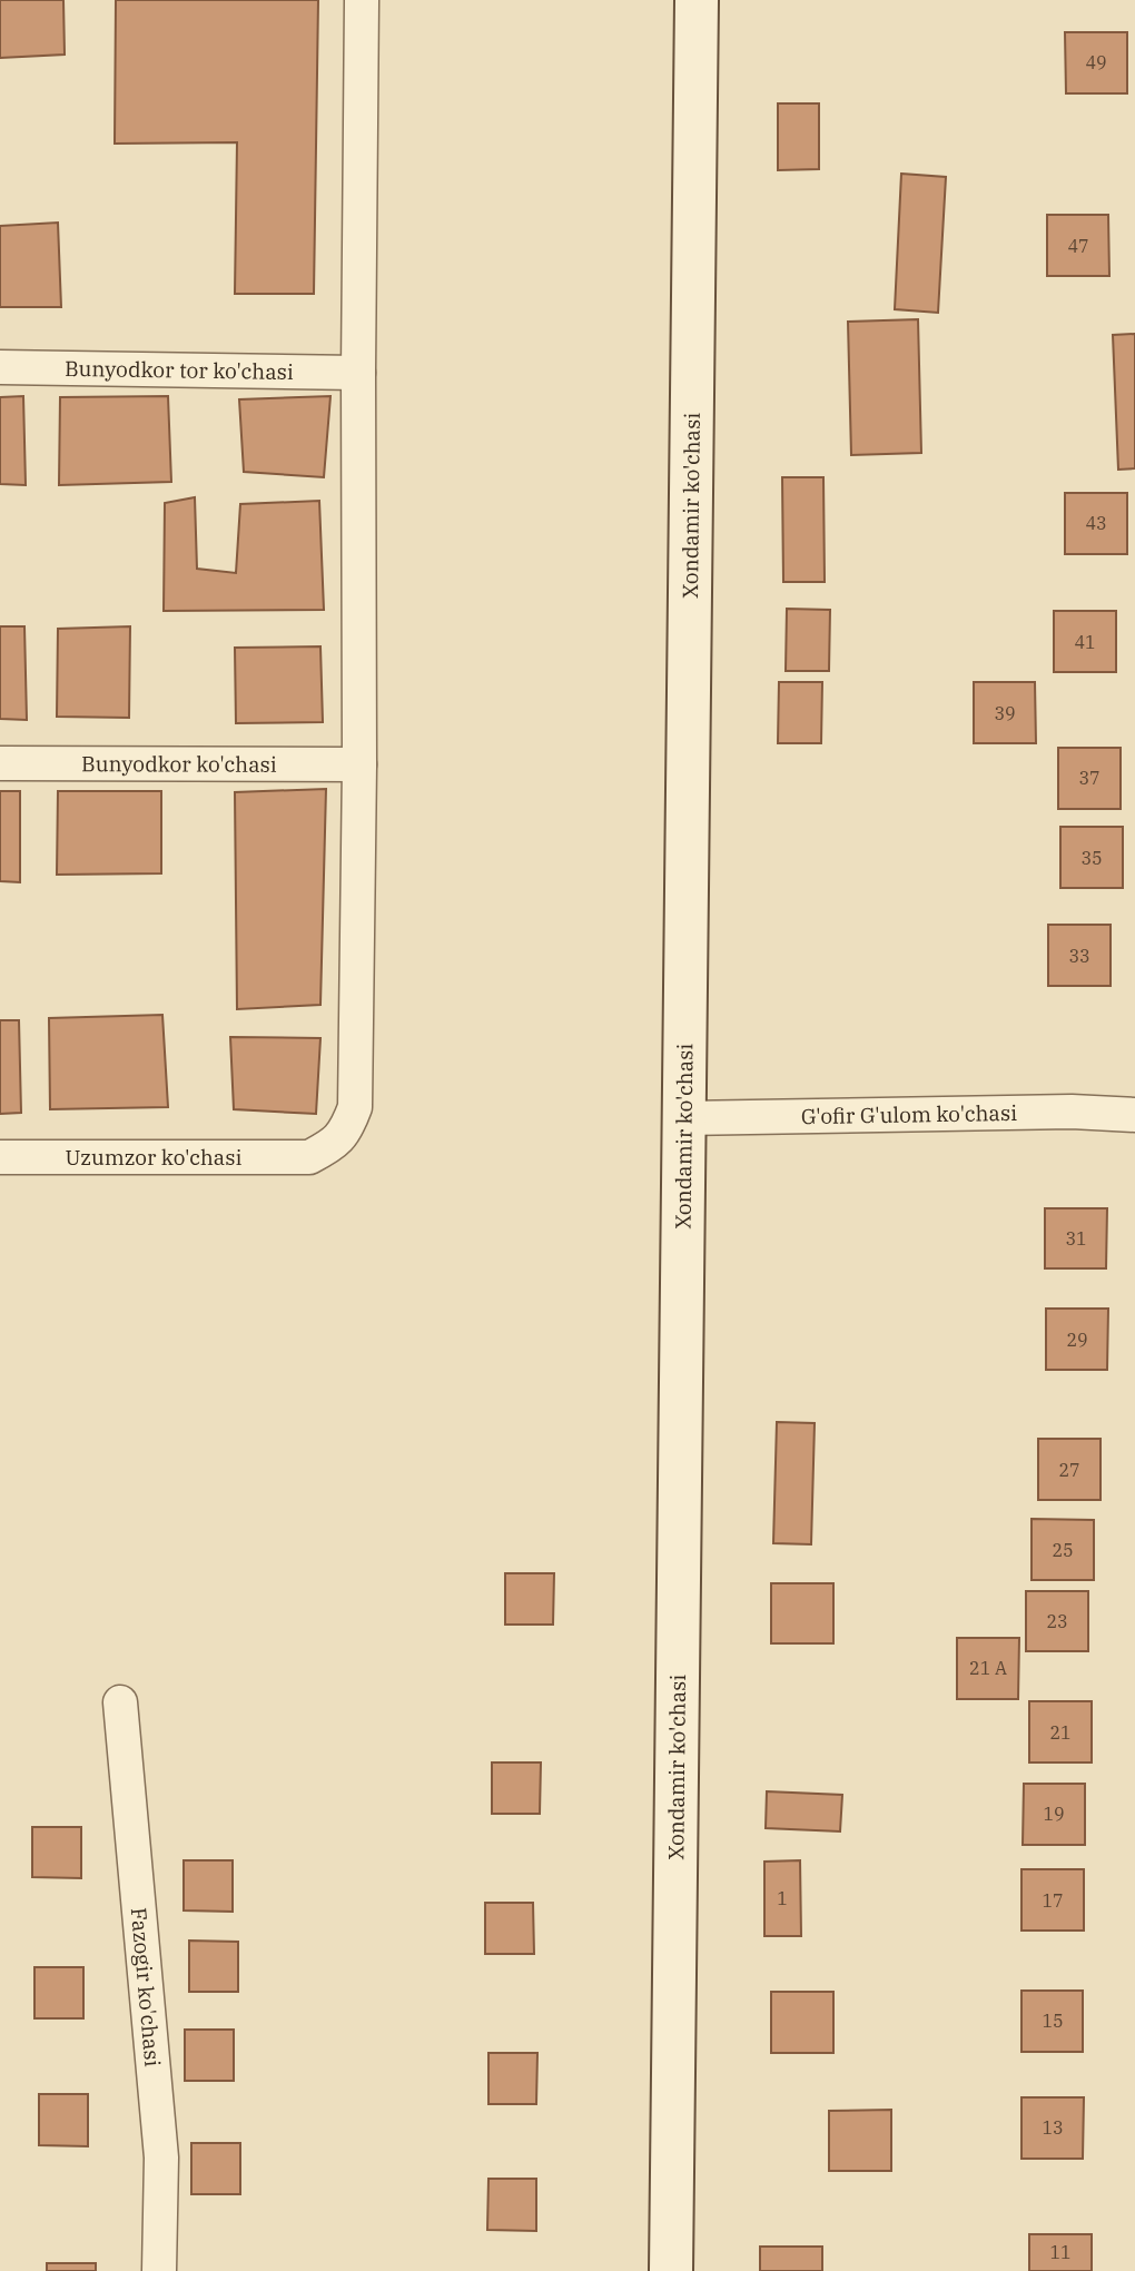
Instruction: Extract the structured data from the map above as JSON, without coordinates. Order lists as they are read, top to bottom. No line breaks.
{"streets":{"main road":["Xondamir ko'chasi"],"street":["Bunyodkor tor ko'chasi","Bunyodkor ko'chasi","G'ofir G'ulom ko'chasi","Uzumzor ko'chasi","Fazogir ko'chasi"]},"crossings":[["Xondamir ko'chasi","G'ofir G'ulom ko'chasi"],["Bunyodkor ko'chasi","Uzumzor ko'chasi"]],"house_numbers":["49","47","43","41","39","37","35","33","31","29","27","25","23","21 А","21","19","1","17","15","13","11"]}
